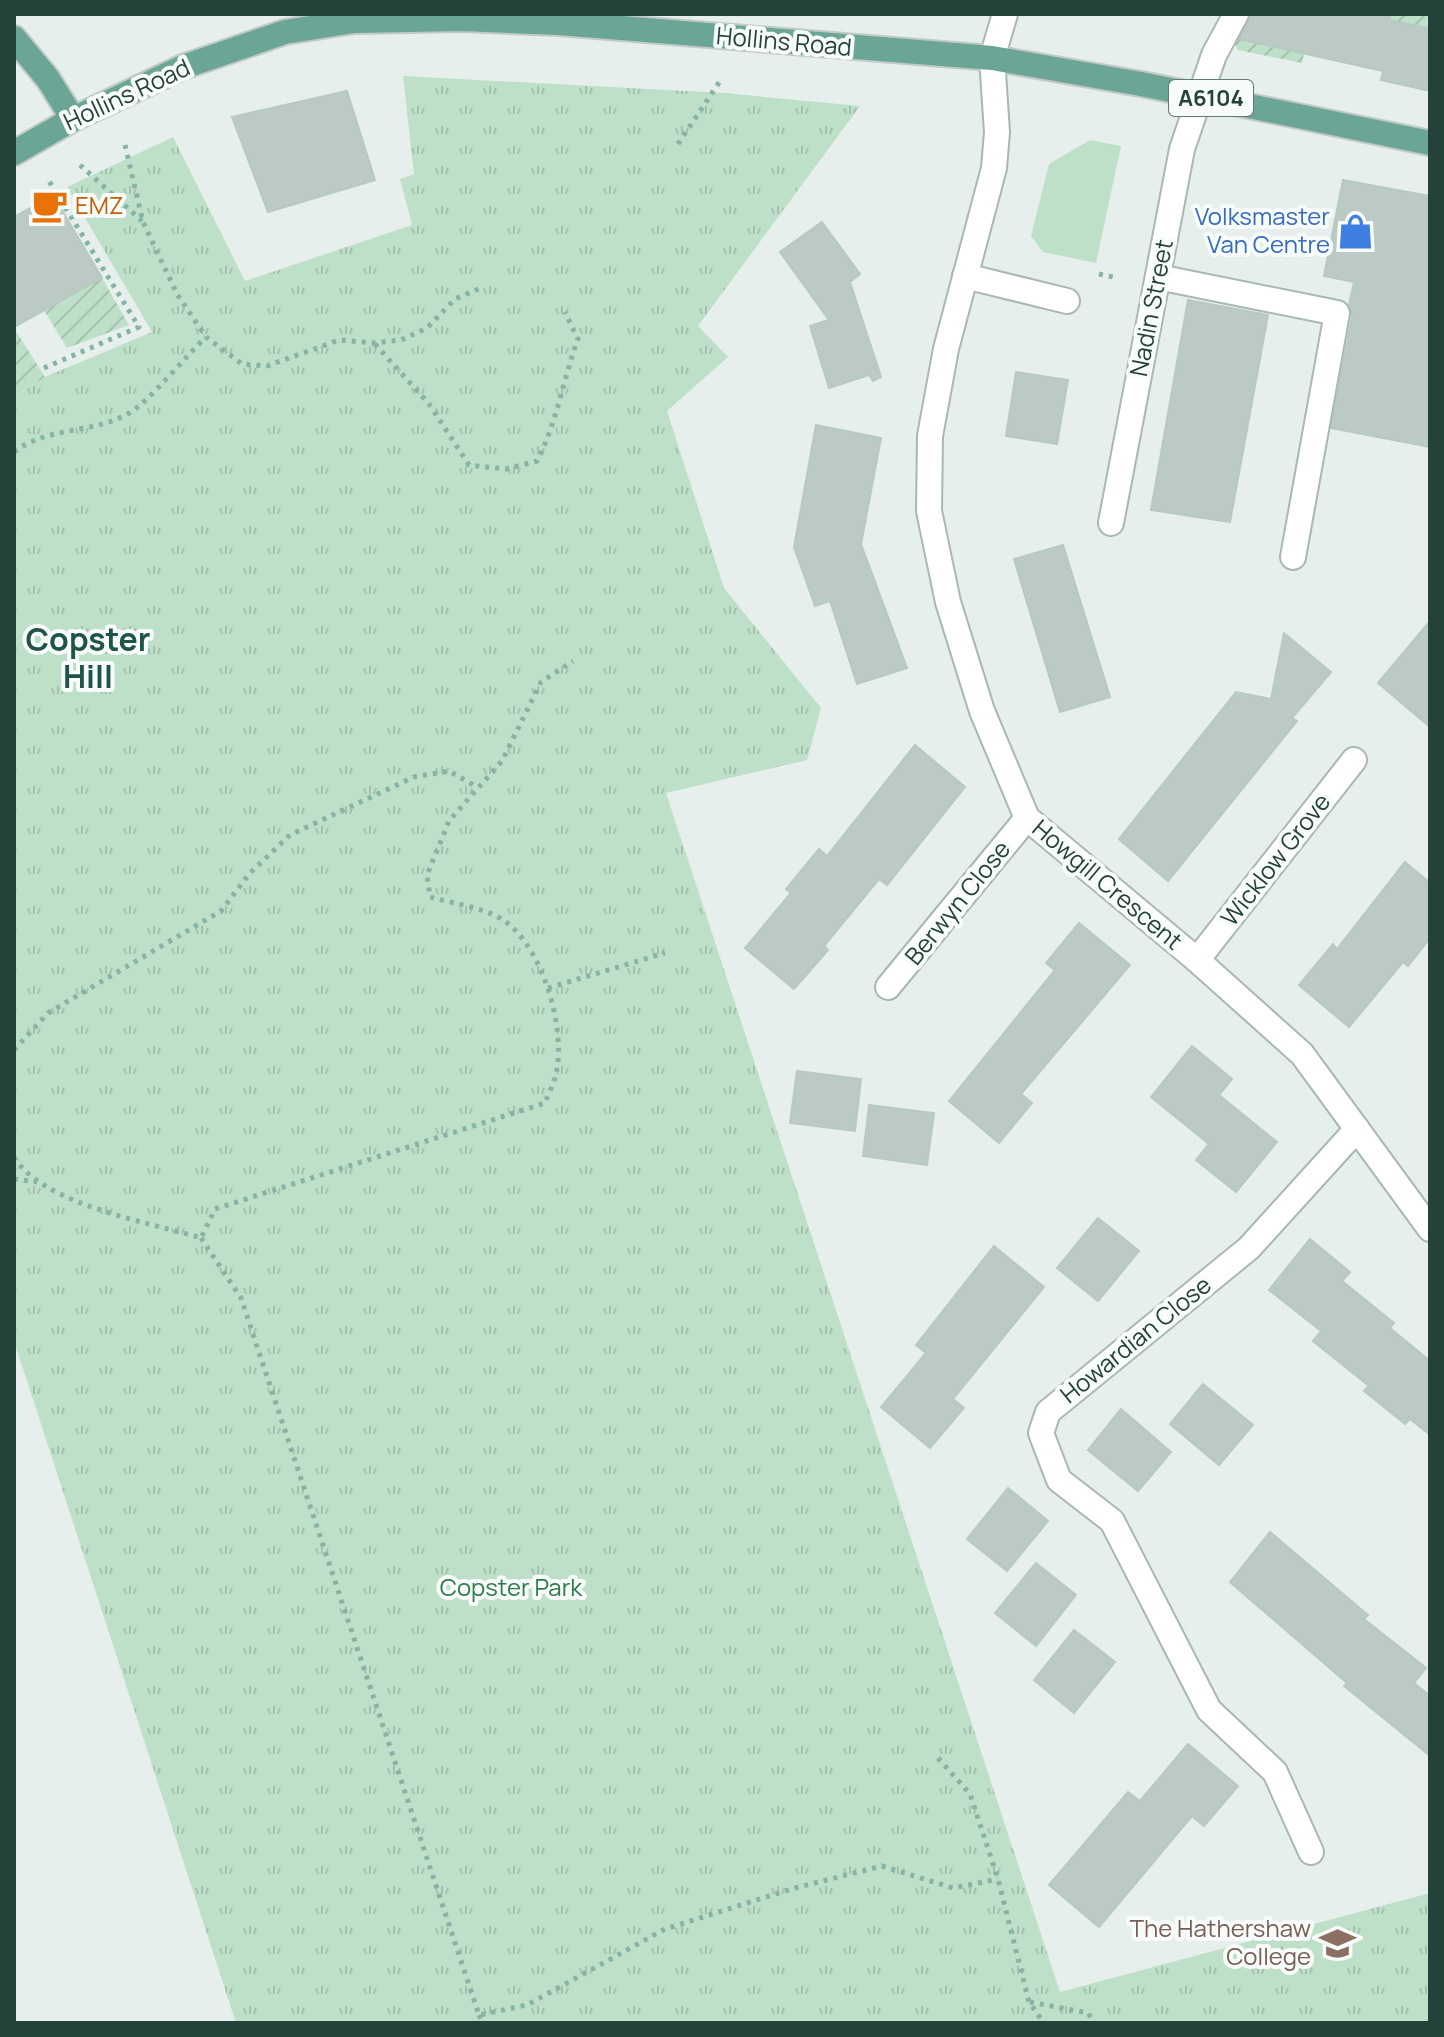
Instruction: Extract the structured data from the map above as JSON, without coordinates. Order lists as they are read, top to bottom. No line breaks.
{"streets":{"main road":["Hollins Road","A6104"],"street":["Nadin Street","Wicklow Grove","Howgill Crescent","Berwyn Close","Howardian Close"]},"crossings":[["Hollins Road","Nadin Street"],["Hollins Road","Howgill Crescent"],["Wicklow Grove","Howgill Crescent"],["Howgill Crescent","Berwyn Close"],["Howgill Crescent","Howardian Close"]],"districts":["Copster Hill"],"parks":["Copster Park"],"places":{"cafe":["EMZ"],"shop":["Volksmaster Van Centre"],"school or university":["The Hathershaw College"]}}
